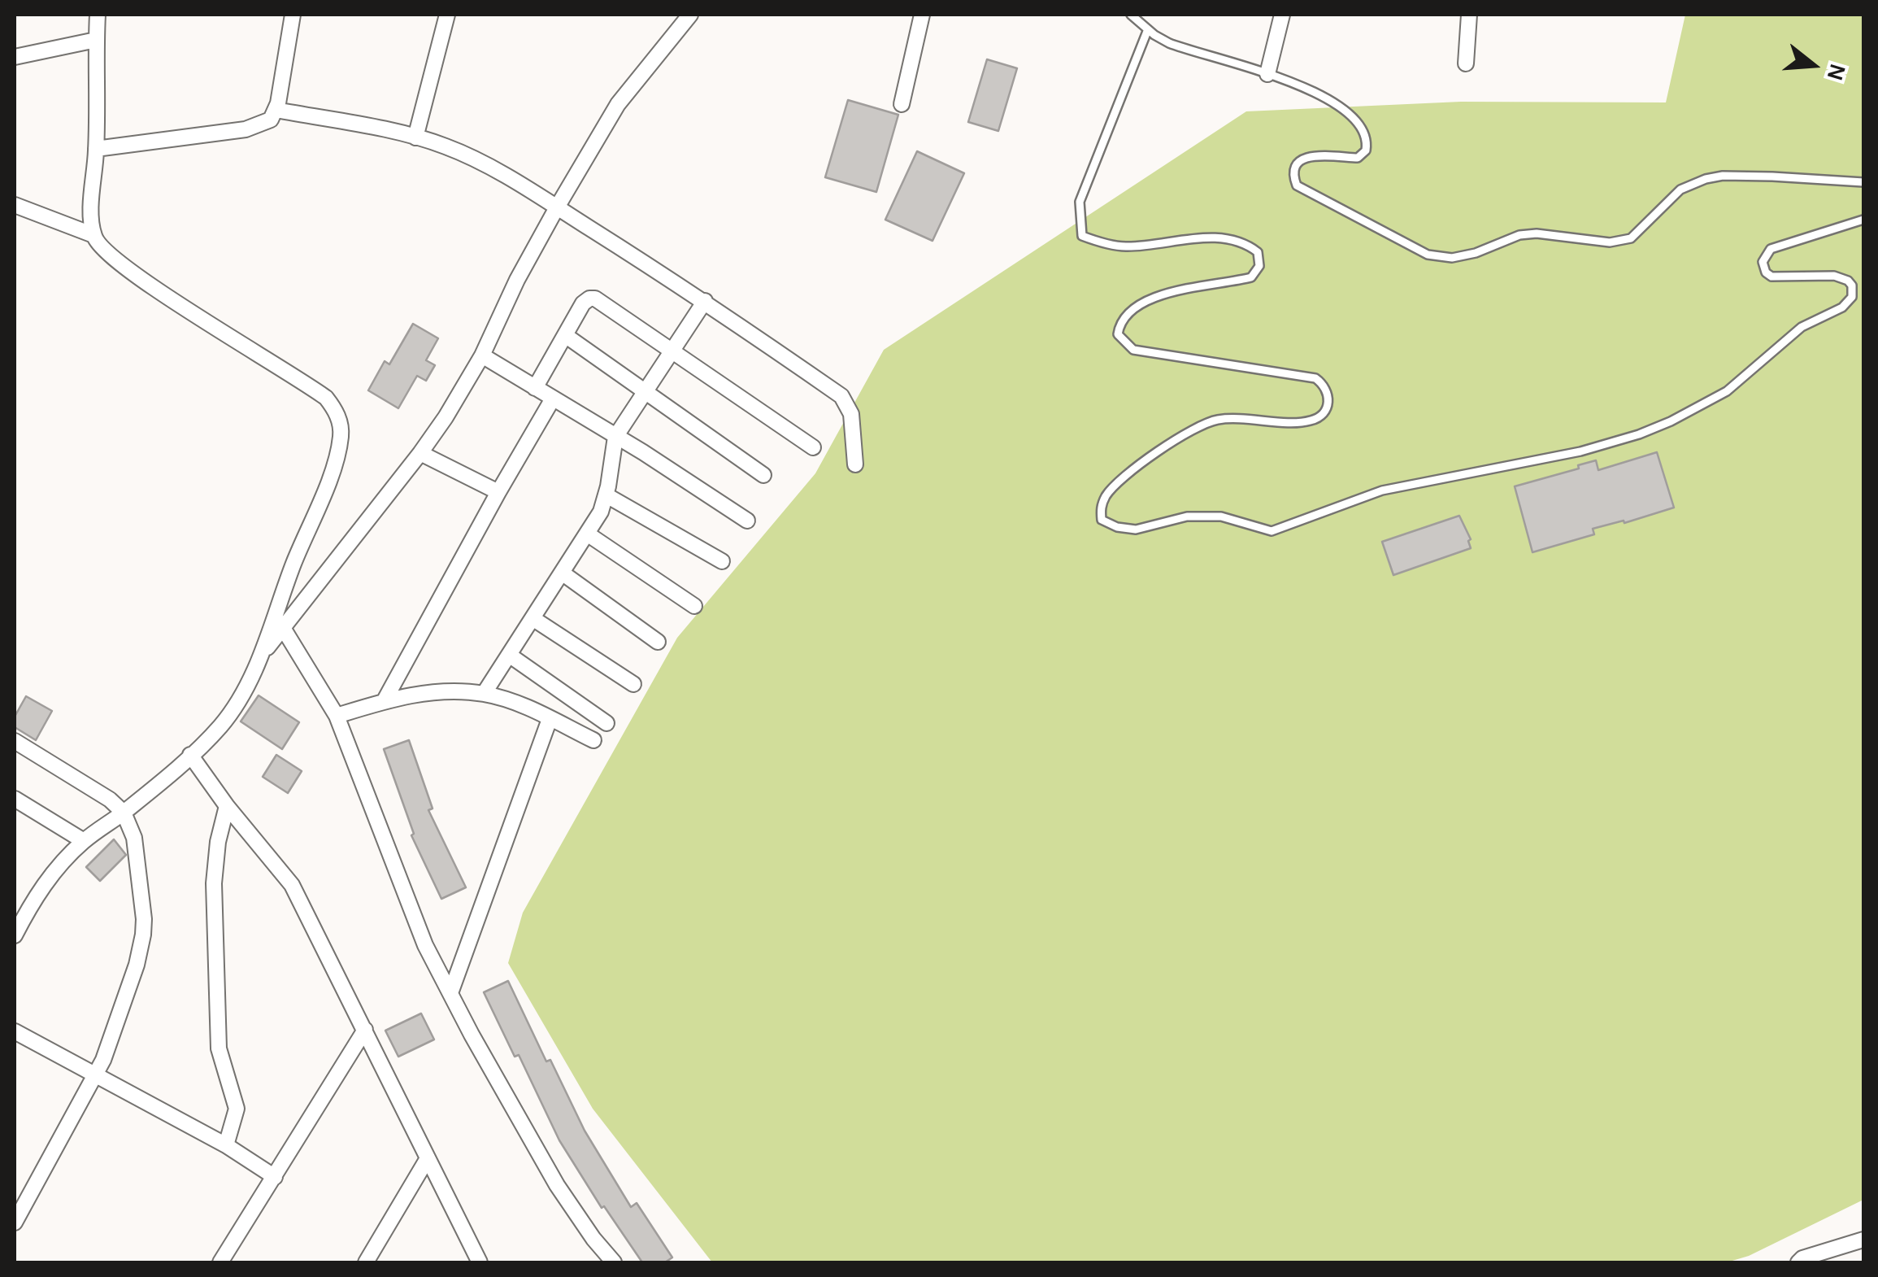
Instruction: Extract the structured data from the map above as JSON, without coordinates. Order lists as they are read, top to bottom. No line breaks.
{"north":"right"}
